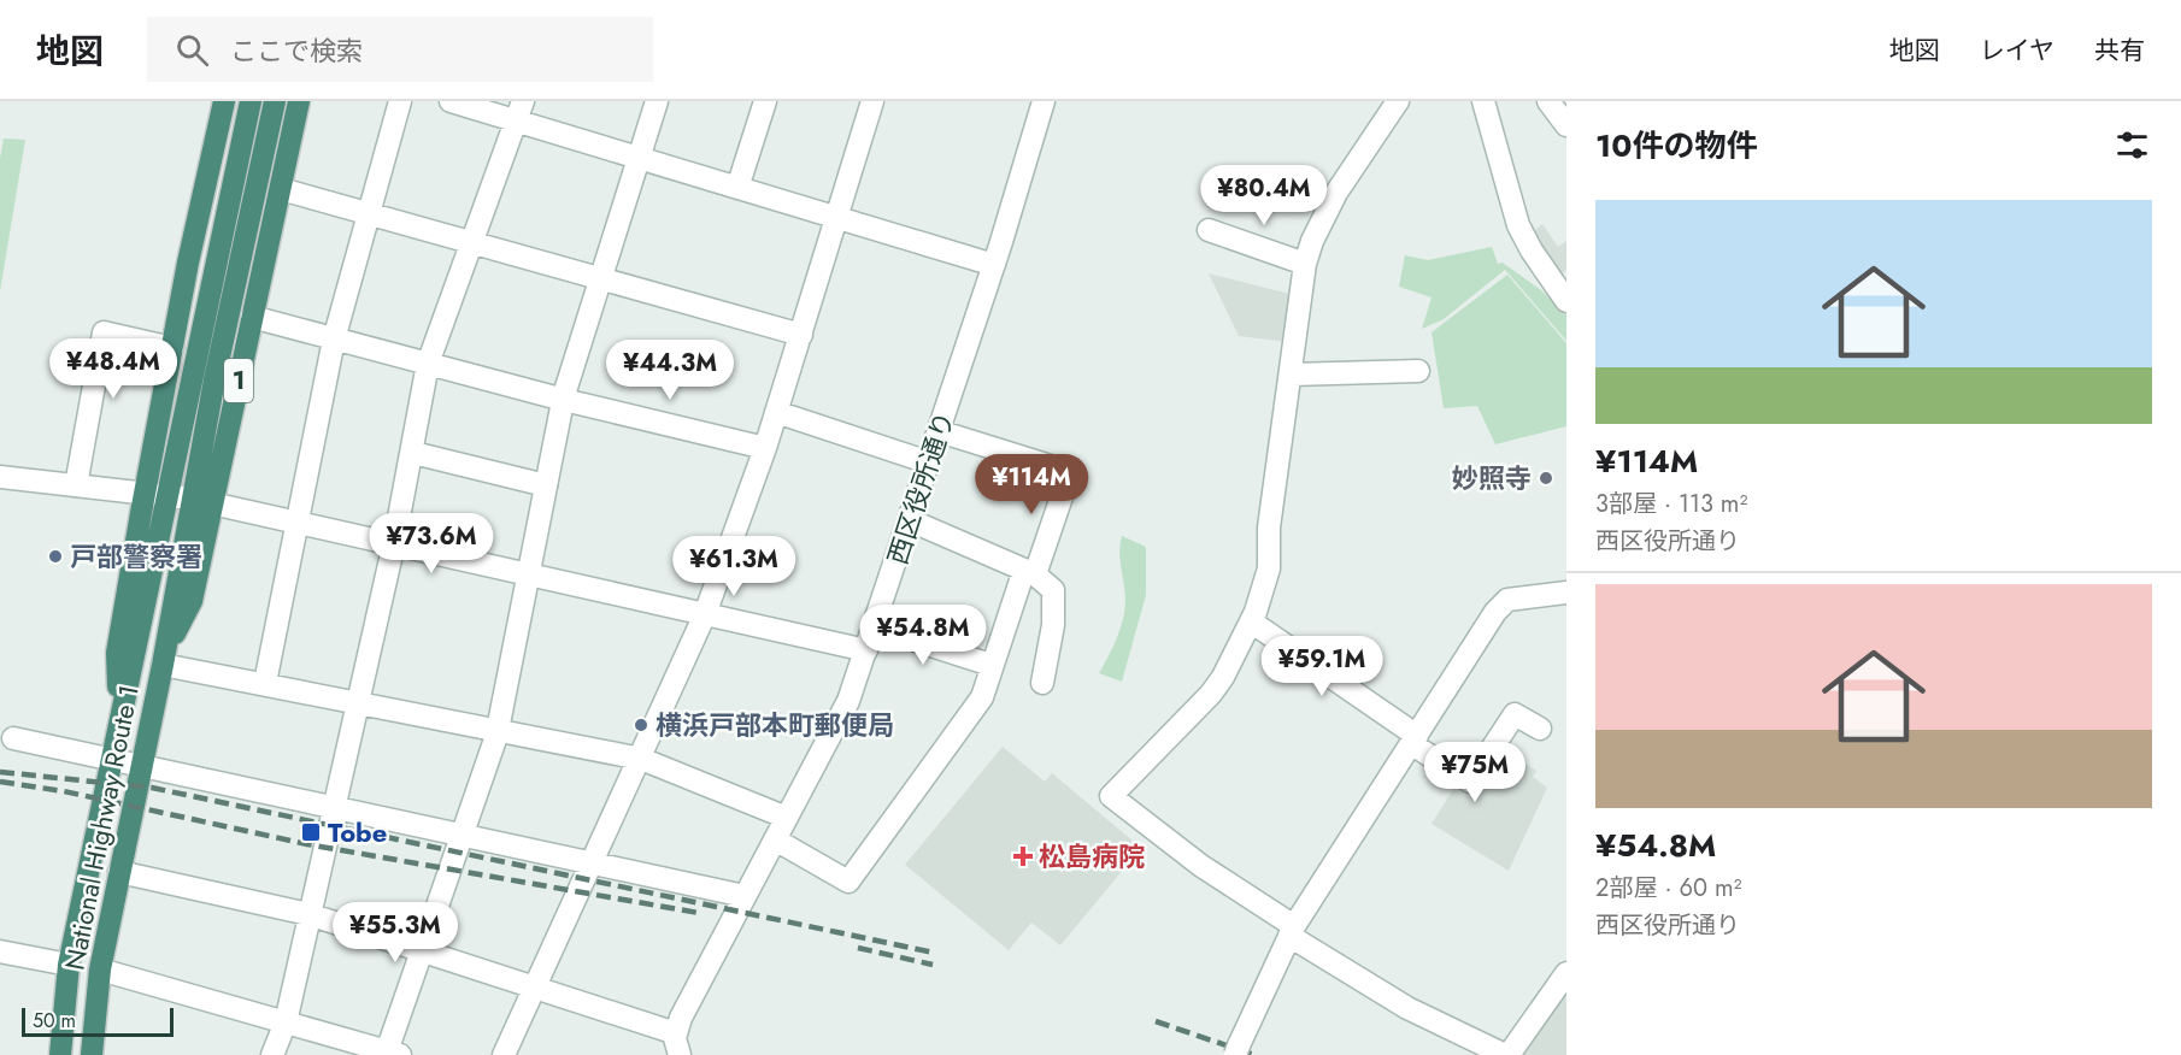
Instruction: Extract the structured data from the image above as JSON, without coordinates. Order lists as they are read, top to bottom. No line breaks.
{"streets":{"highway":["1","National Highway Route 1"],"street":["西区役所通り"]},"places":{"other":["妙照寺","戸部警察署","横浜戸部本町郵便局"],"transit":["Tobe"],"health":["松島病院"]},"scale_bar":"50 m","page":{"header":"地図","search":"ここで検索","nav":["地図","レイヤ","共有"],"heading":"10件の物件","price":["¥80.4M","¥48.4M","¥44.3M","¥114M","¥73.6M","¥61.3M","¥54.8M","¥59.1M","¥75M","¥55.3M"],"list":[{"name":"¥114M","note":"3部屋 · 113 m² · 西区役所通り"},{"name":"¥54.8M","note":"2部屋 · 60 m² · 西区役所通り"}],"scale":"50 m"}}
